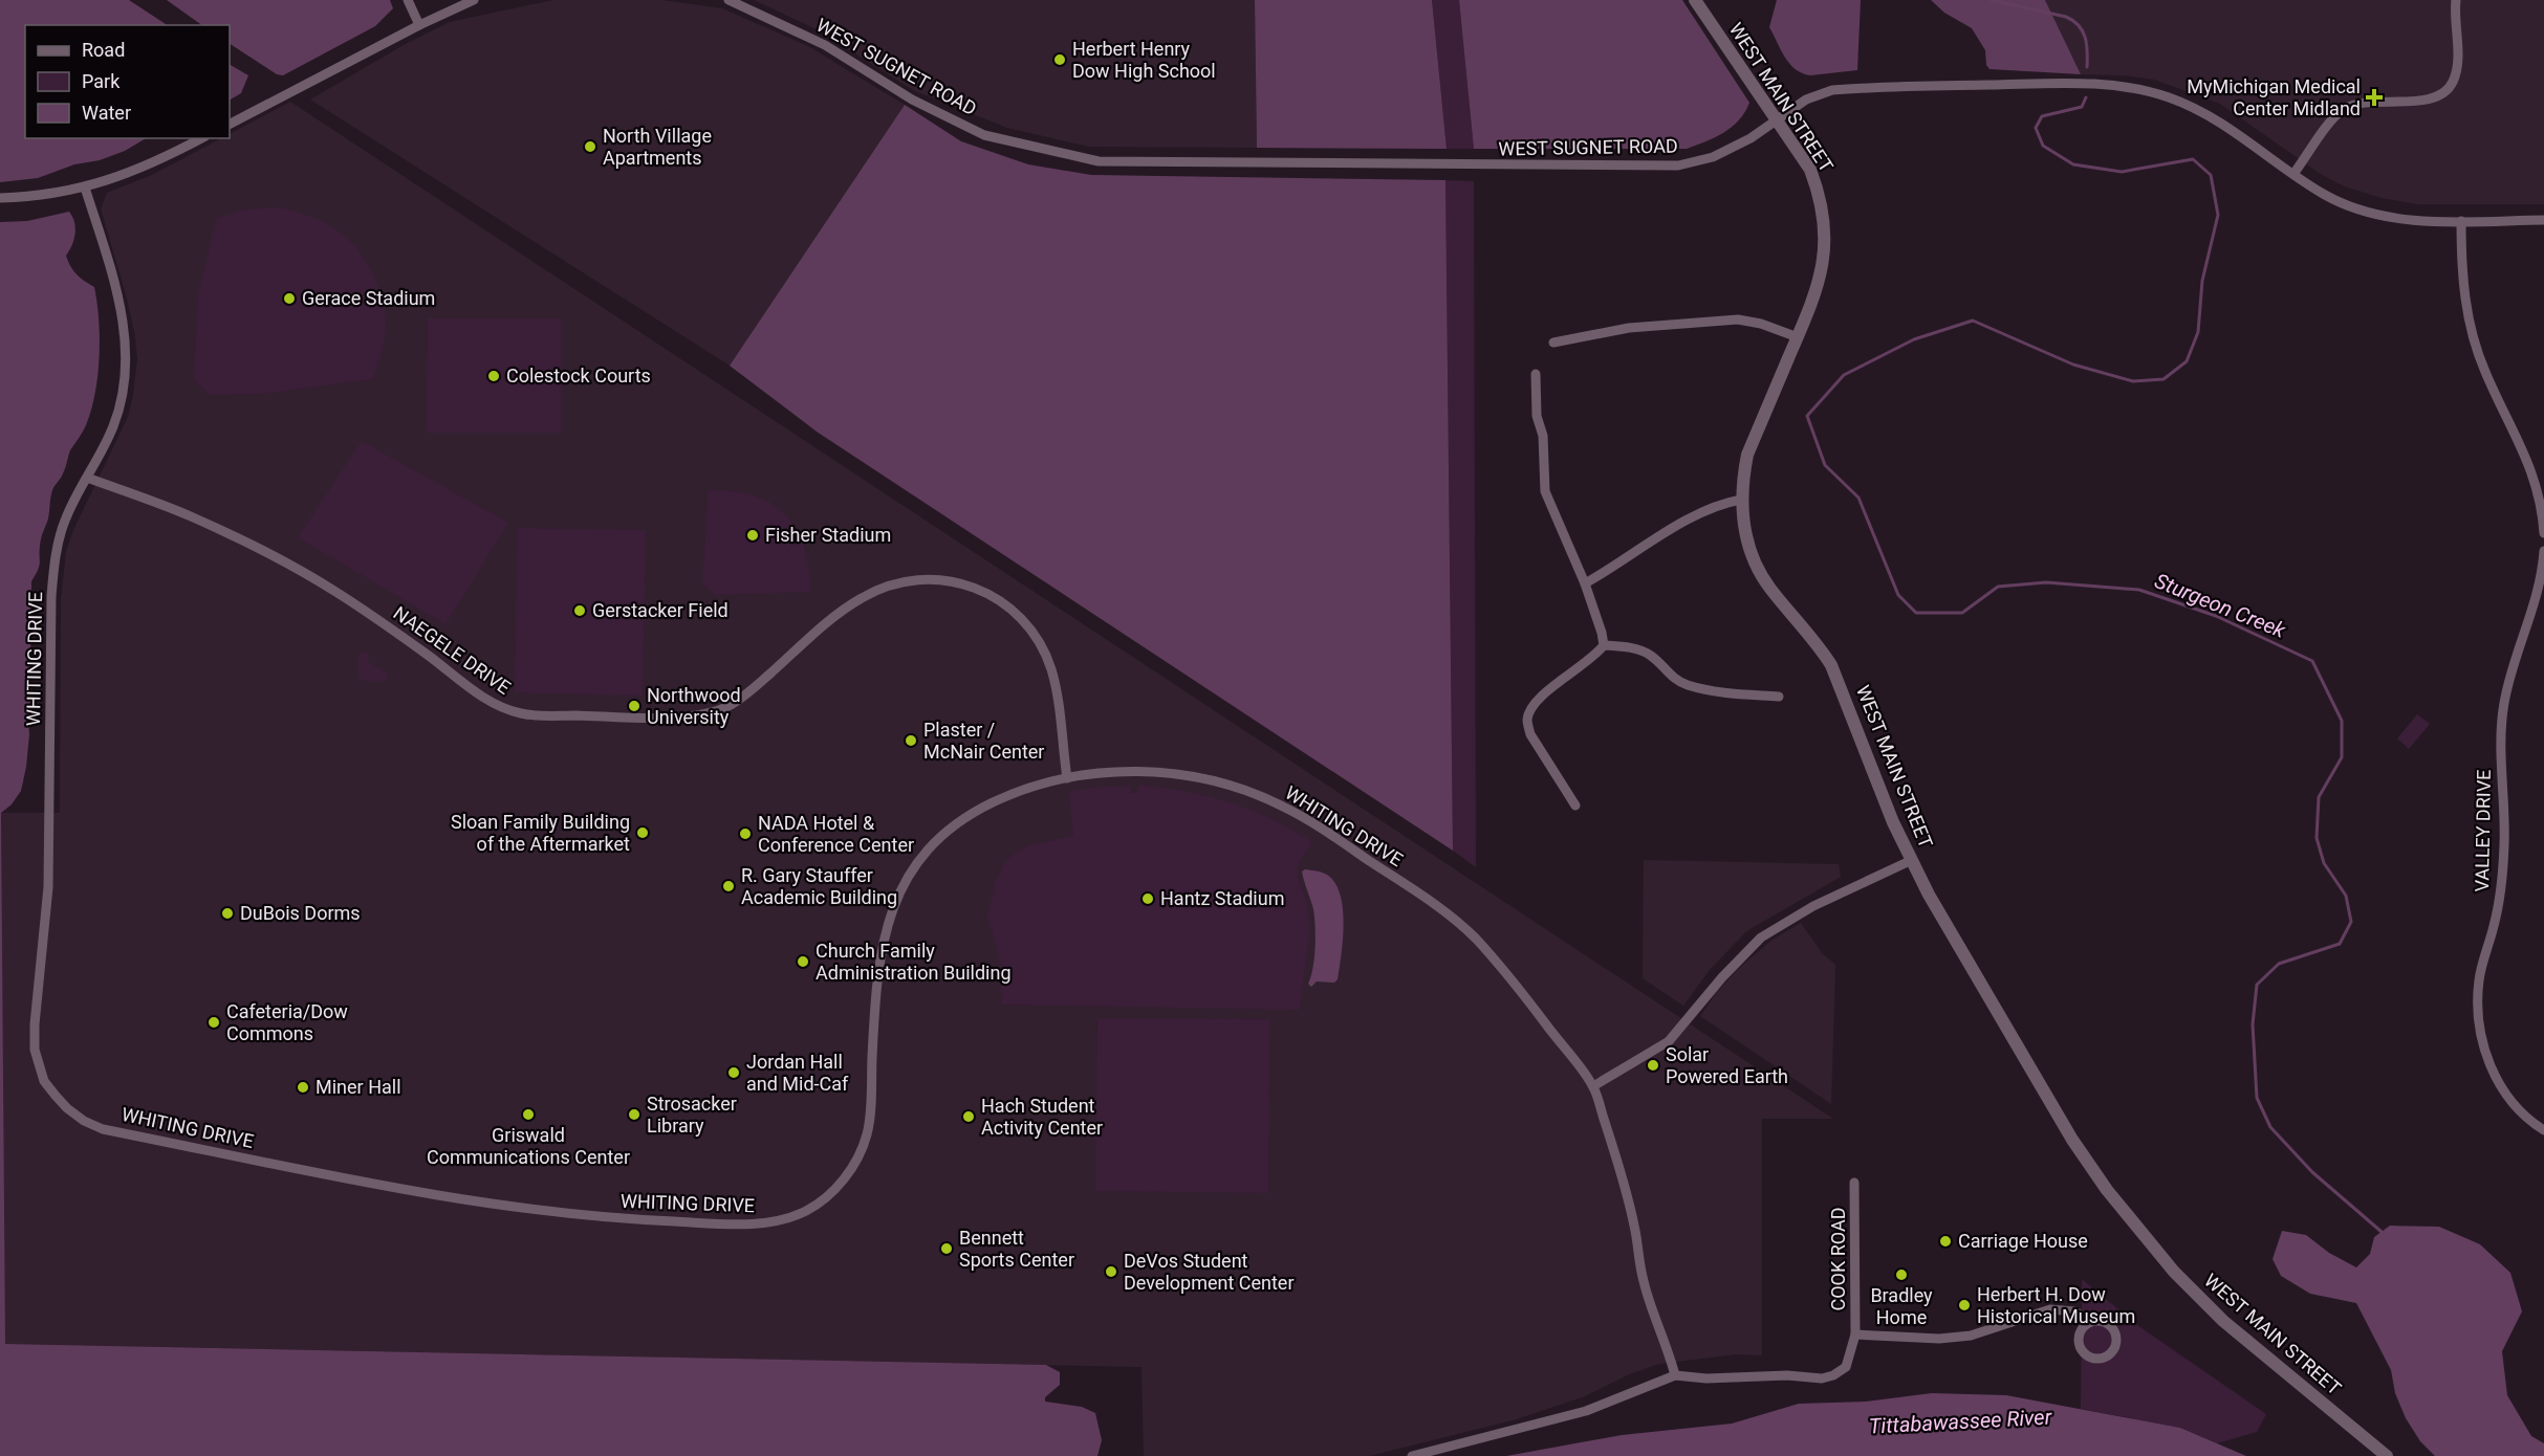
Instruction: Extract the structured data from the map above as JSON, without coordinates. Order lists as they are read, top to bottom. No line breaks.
{"streets":{"street":["WEST SUGNET ROAD","WEST MAIN STREET","NAEGELE DRIVE","WHITING DRIVE","VALLEY DRIVE","COOK ROAD"]},"crossings":[["WEST SUGNET ROAD","WEST MAIN STREET"],["NAEGELE DRIVE","WHITING DRIVE"],["WHITING DRIVE","COOK ROAD"]],"water":["Sturgeon Creek","Tittabawassee River"],"places":{"other":["Herbert Henry Dow High School","North Village Apartments","Gerace Stadium","Colestock Courts","Fisher Stadium","Gerstacker Field","Northwood University","Plaster / McNair Center","Sloan Family Building of the Aftermarket","NADA Hotel & Conference Center","R. Gary Stauffer Academic Building","Hantz Stadium","DuBois Dorms","Church Family Administration Building","Cafeteria/Dow Commons","Solar Powered Earth","Jordan Hall and Mid-Caf","Miner Hall","Griswald Communications Center","Strosacker Library","Hach Student Activity Center","Carriage House","Bennett Sports Center","DeVos Student Development Center","Bradley Home","Herbert H. Dow Historical Museum"],"health":["MyMichigan Medical Center Midland"]},"legend":["Road","Park","Water"]}
